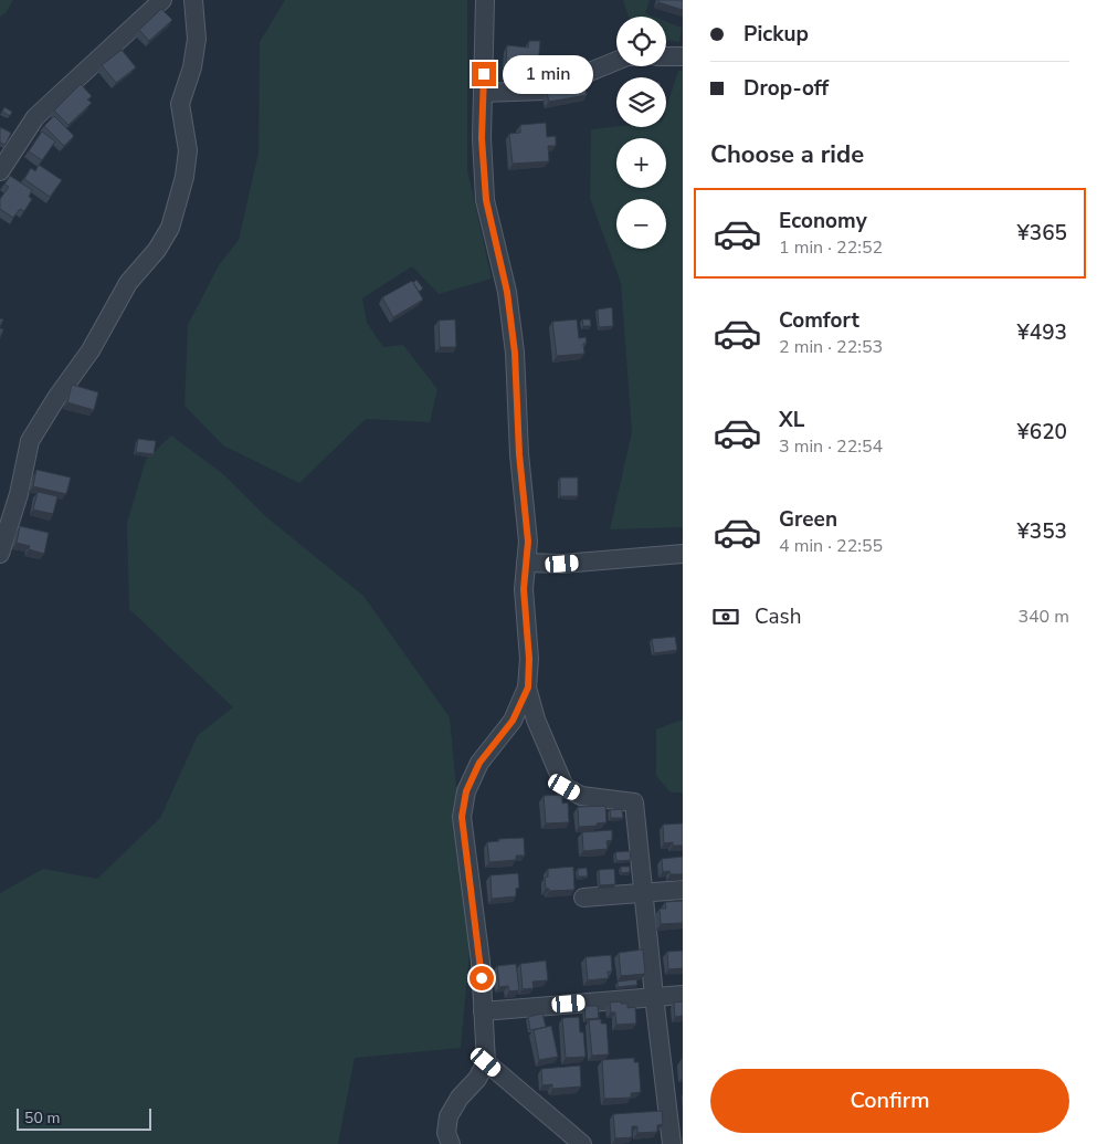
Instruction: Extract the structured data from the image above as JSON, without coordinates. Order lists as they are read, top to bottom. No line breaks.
{"scale_bar":"50 m","page":{"banner":["Pickup","Drop-off"],"map_buttons":["+","−"],"bubble":"1 min","heading":"Choose a ride","list":[{"name":"Economy","note":"1 min · 22:52","value":"¥365"},{"name":"Comfort","note":"2 min · 22:53","value":"¥493"},{"name":"XL","note":"3 min · 22:54","value":"¥620"},{"name":"Green","note":"4 min · 22:55","value":"¥353"}],"pay":["Cash","340 m"],"buttons":"Confirm","scale":"50 m"}}
